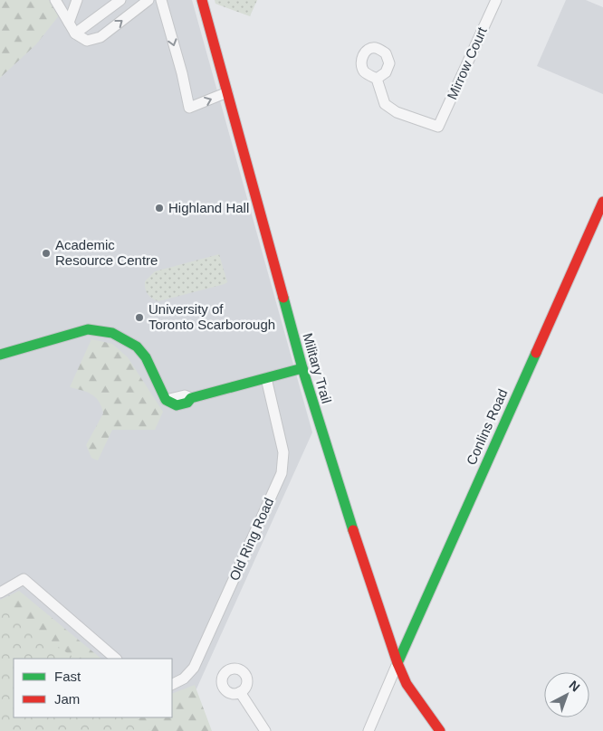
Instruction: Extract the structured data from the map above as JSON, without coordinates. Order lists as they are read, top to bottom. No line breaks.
{"streets":{"street":["Mirrow Court","Military Trail","Conlins Road","Old Ring Road"]},"crossings":[["Military Trail","Conlins Road"]],"places":["Highland Hall","Academic Resource Centre","University of Toronto Scarborough"],"legend":["Fast","Jam"],"north":"top right"}
